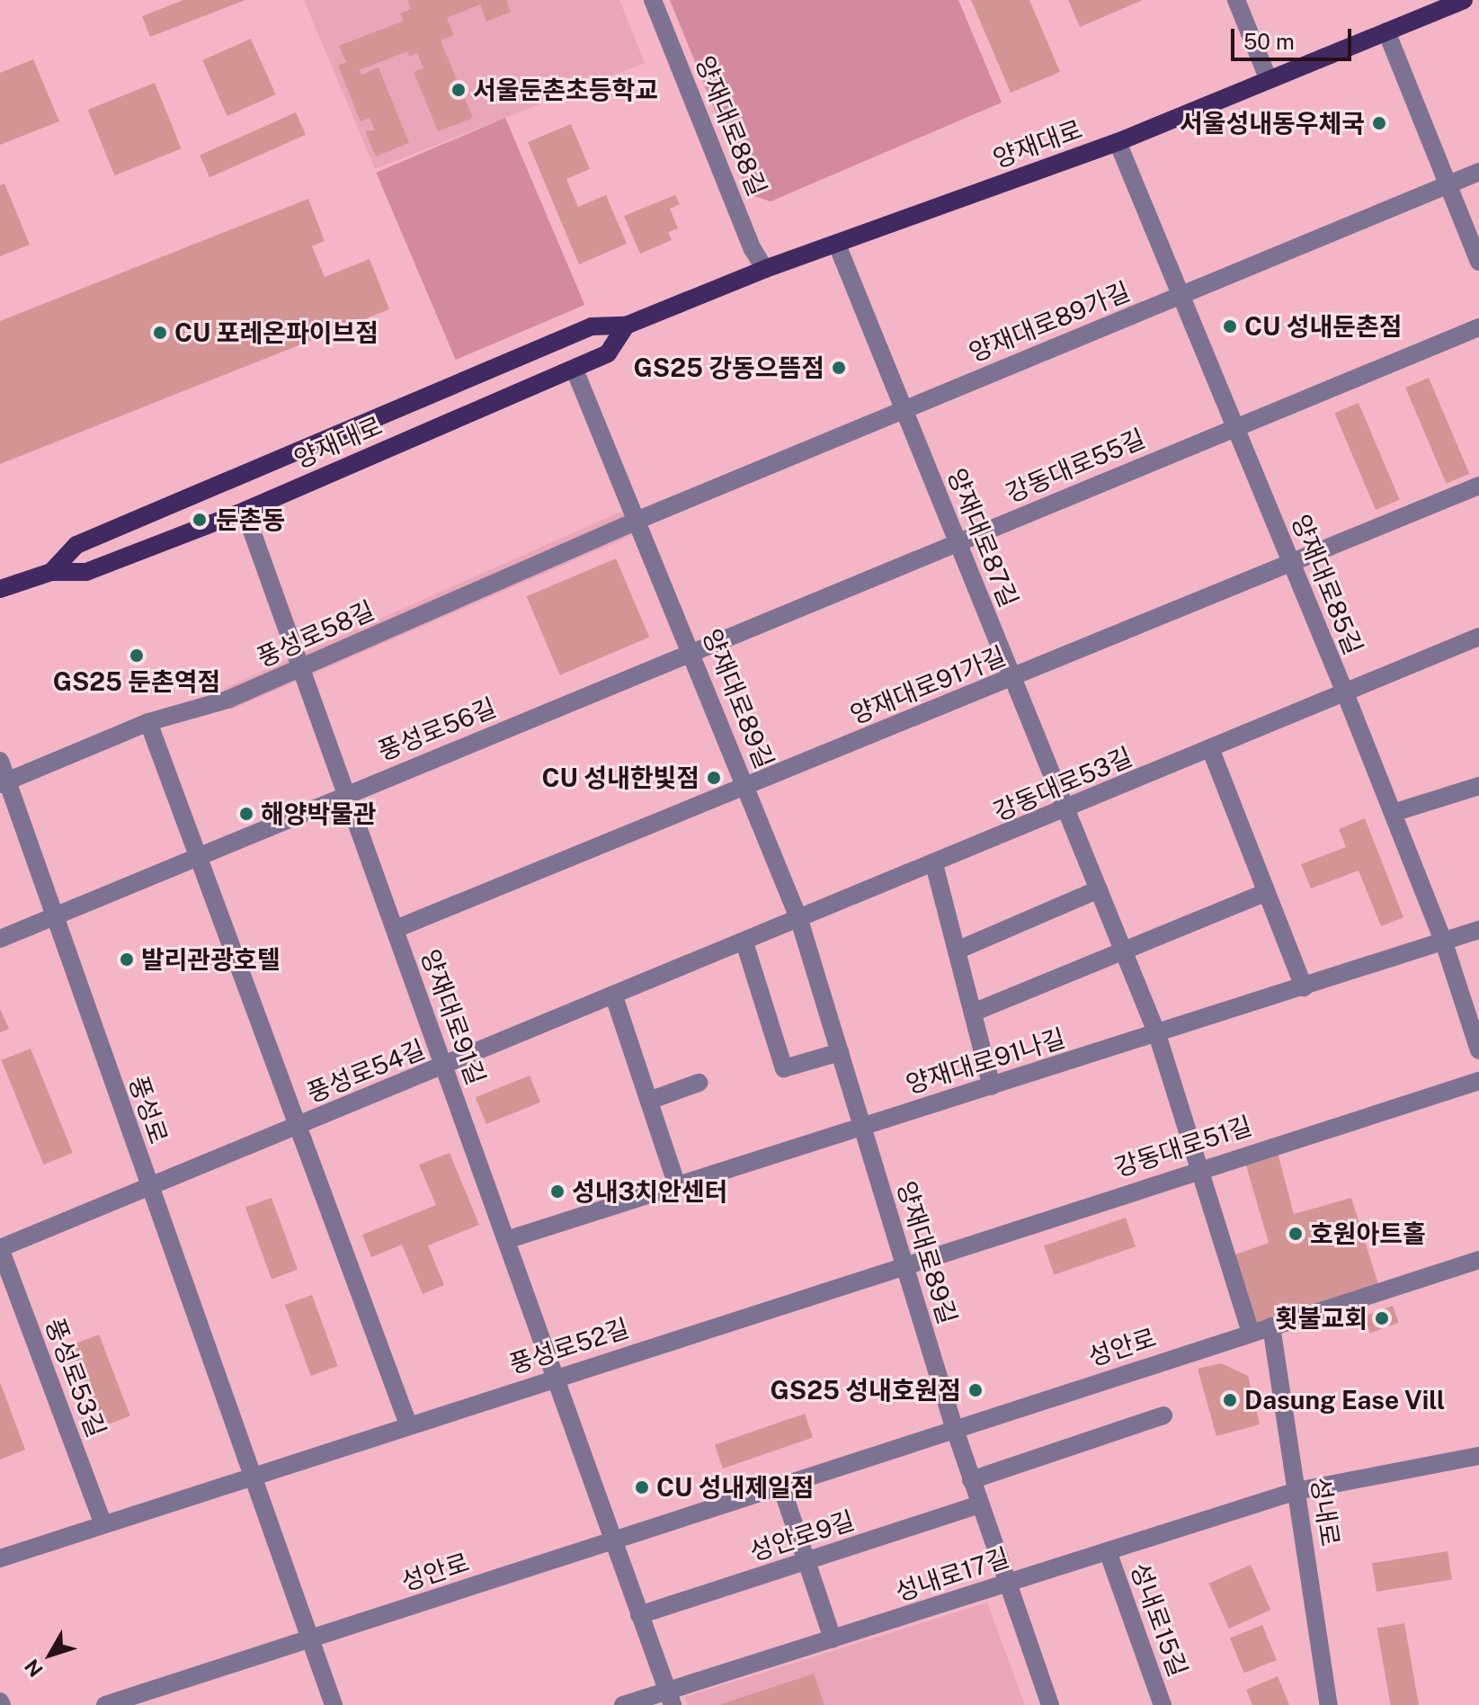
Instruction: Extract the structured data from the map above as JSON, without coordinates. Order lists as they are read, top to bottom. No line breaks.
{"streets":{"main road":["양재대로"],"street":["양재대로88길","양재대로89가길","강동대로55길","양재대로87길","양재대로85길","풍성로58길","양재대로91가길","양재대로89길","풍성로56길","강동대로53길","양재대로91길","양재대로91나길","풍성로54길","풍성로","강동대로51길","풍성로52길","성안로","풍성로53길","성내로","성안로9길","성내로17길","성내로15길"]},"crossings":[["양재대로88길","양재대로"],["양재대로","양재대로87길"],["양재대로","양재대로85길"],["양재대로","양재대로89길"],["양재대로","양재대로91길"],["양재대로89가길","양재대로87길"],["양재대로89가길","양재대로85길"],["양재대로89가길","풍성로58길"],["양재대로89가길","양재대로89길"],["강동대로55길","양재대로87길"],["강동대로55길","양재대로85길"],["강동대로55길","양재대로89길"],["강동대로55길","풍성로56길"],["양재대로87길","양재대로91가길"],["양재대로87길","강동대로53길"],["양재대로87길","양재대로91나길"],["양재대로87길","강동대로51길"],["양재대로87길","성안로"],["양재대로85길","양재대로91가길"],["양재대로85길","강동대로53길"],["양재대로85길","양재대로91나길"],["풍성로58길","양재대로89길"],["풍성로58길","양재대로91길"],["풍성로58길","풍성로"],["양재대로91가길","양재대로89길"],["양재대로91가길","양재대로91길"],["양재대로89길","풍성로56길"],["양재대로89길","강동대로53길"],["양재대로89길","양재대로91나길"],["양재대로89길","풍성로54길"],["양재대로89길","강동대로51길"],["양재대로89길","풍성로52길"],["양재대로89길","성안로"],["양재대로89길","성안로9길"],["양재대로89길","성내로17길"],["풍성로56길","양재대로91길"],["풍성로56길","풍성로"],["강동대로53길","풍성로54길"],["양재대로91길","양재대로91나길"],["양재대로91길","풍성로54길"],["양재대로91길","풍성로52길"],["양재대로91길","성안로"],["풍성로54길","풍성로"],["풍성로54길","풍성로52길"],["풍성로54길","풍성로53길"],["풍성로","풍성로52길"],["풍성로","성안로"],["풍성로","풍성로53길"],["강동대로51길","풍성로52길"],["성안로","성내로"],["성내로","성내로17길"],["성내로17길","성내로15길"]],"places":["서울둔촌초등학교","서울성내동우체국","CU 성내둔촌점","CU 포레온파이브점","GS25 강동으뜸점","둔촌동","GS25 둔촌역점","CU 성내한빛점","해양박물관","발리관광호텔","성내3치안센터","호원아트홀","횟불교회","GS25 성내호원점","Dasung Ease Vill","CU 성내제일점"],"scale_bar":"50 m","north":"bottom left"}
